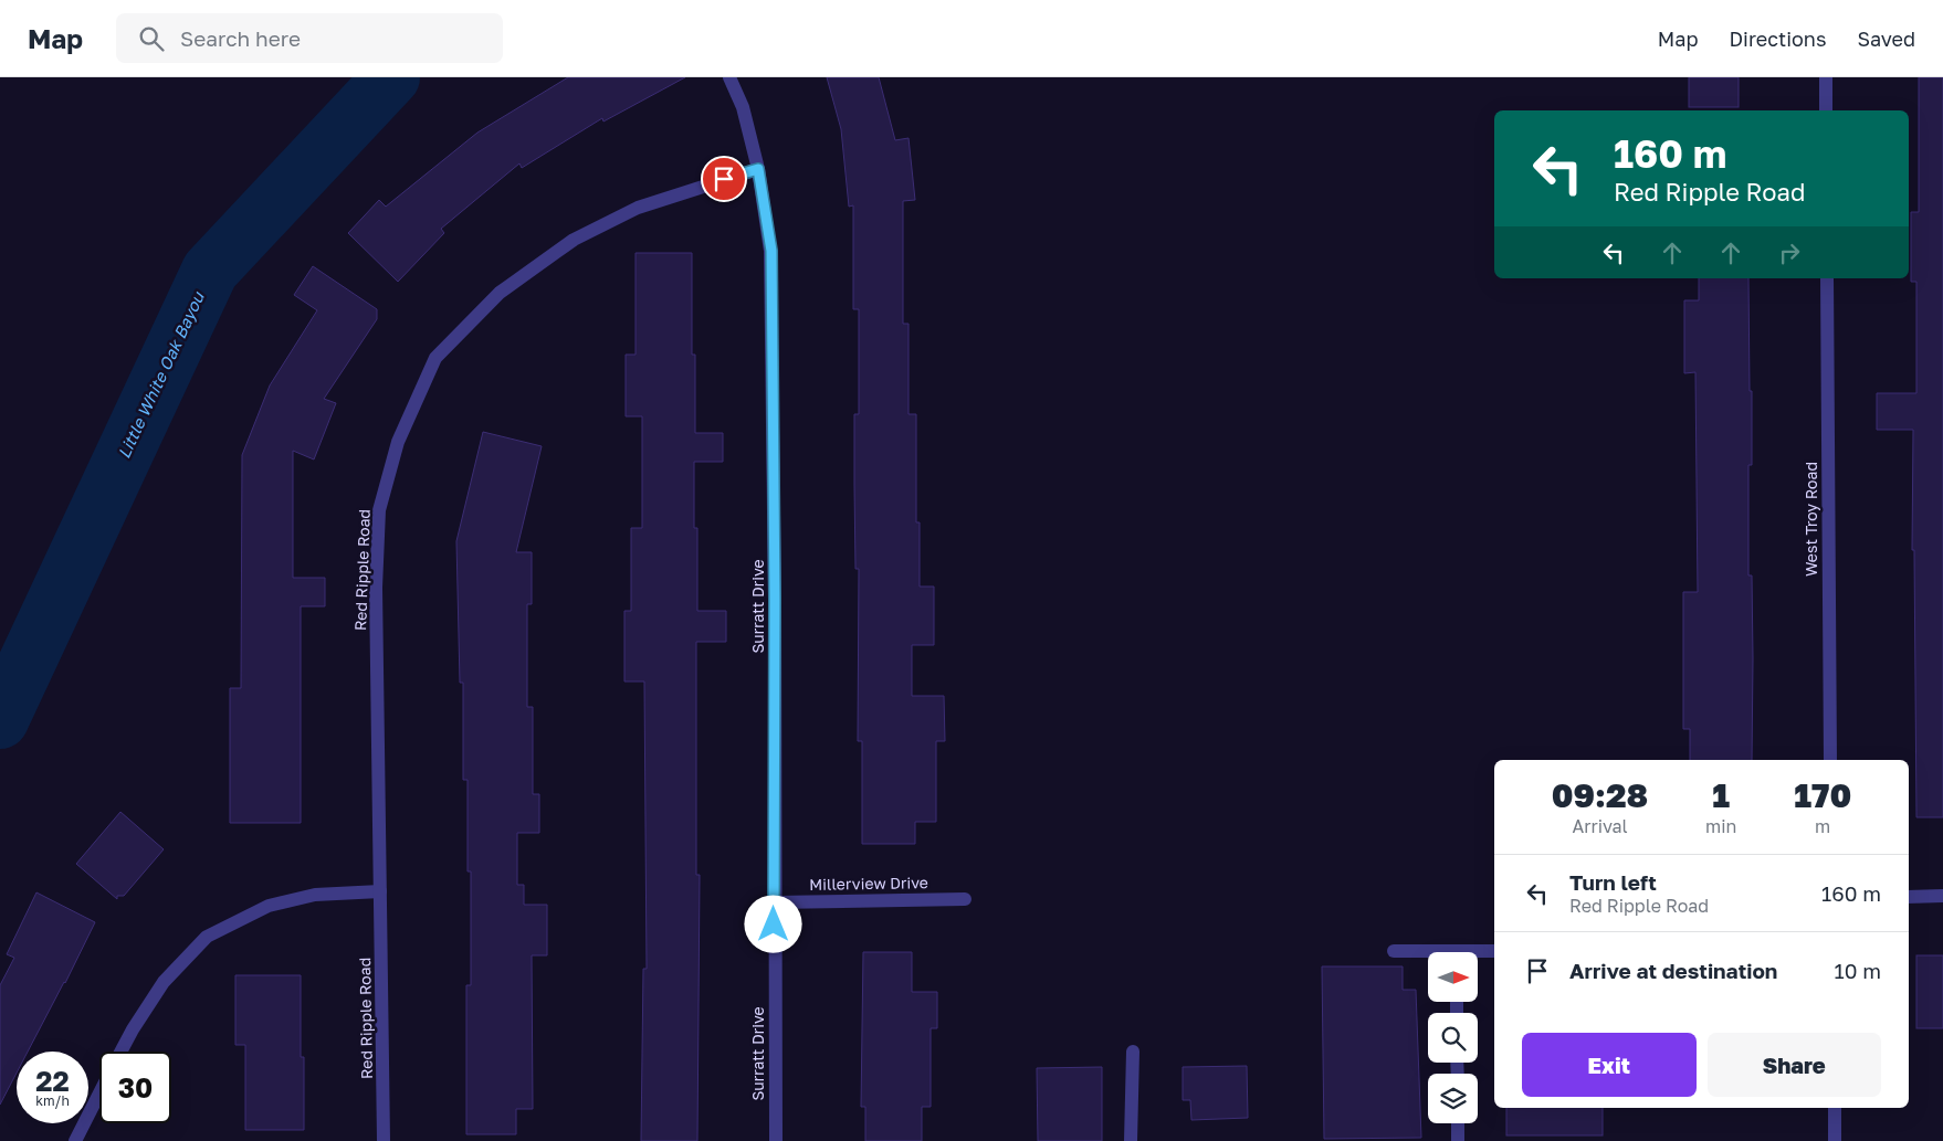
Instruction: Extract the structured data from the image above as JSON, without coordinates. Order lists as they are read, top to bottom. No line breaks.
{"streets":{"street":["West Troy Road","Red Ripple Road","Surratt Drive","Millerview Drive"]},"crossings":[["Red Ripple Road","Surratt Drive"],["Surratt Drive","Millerview Drive"]],"water":["Little White Oak Bayou"],"north":"right","page":{"header":"Map","search":"Search here","nav":["Map","Directions","Saved"],"turn":["160 m","Red Ripple Road"],"eta":["09:28","Arrival","1","min","170","m"],"list":[{"name":"Turn left","note":"Red Ripple Road","value":"160 m"},{"name":"Arrive at destination","value":"10 m"}],"buttons":["Exit","Share"],"speed":"22 km/h","limit":"30"}}
